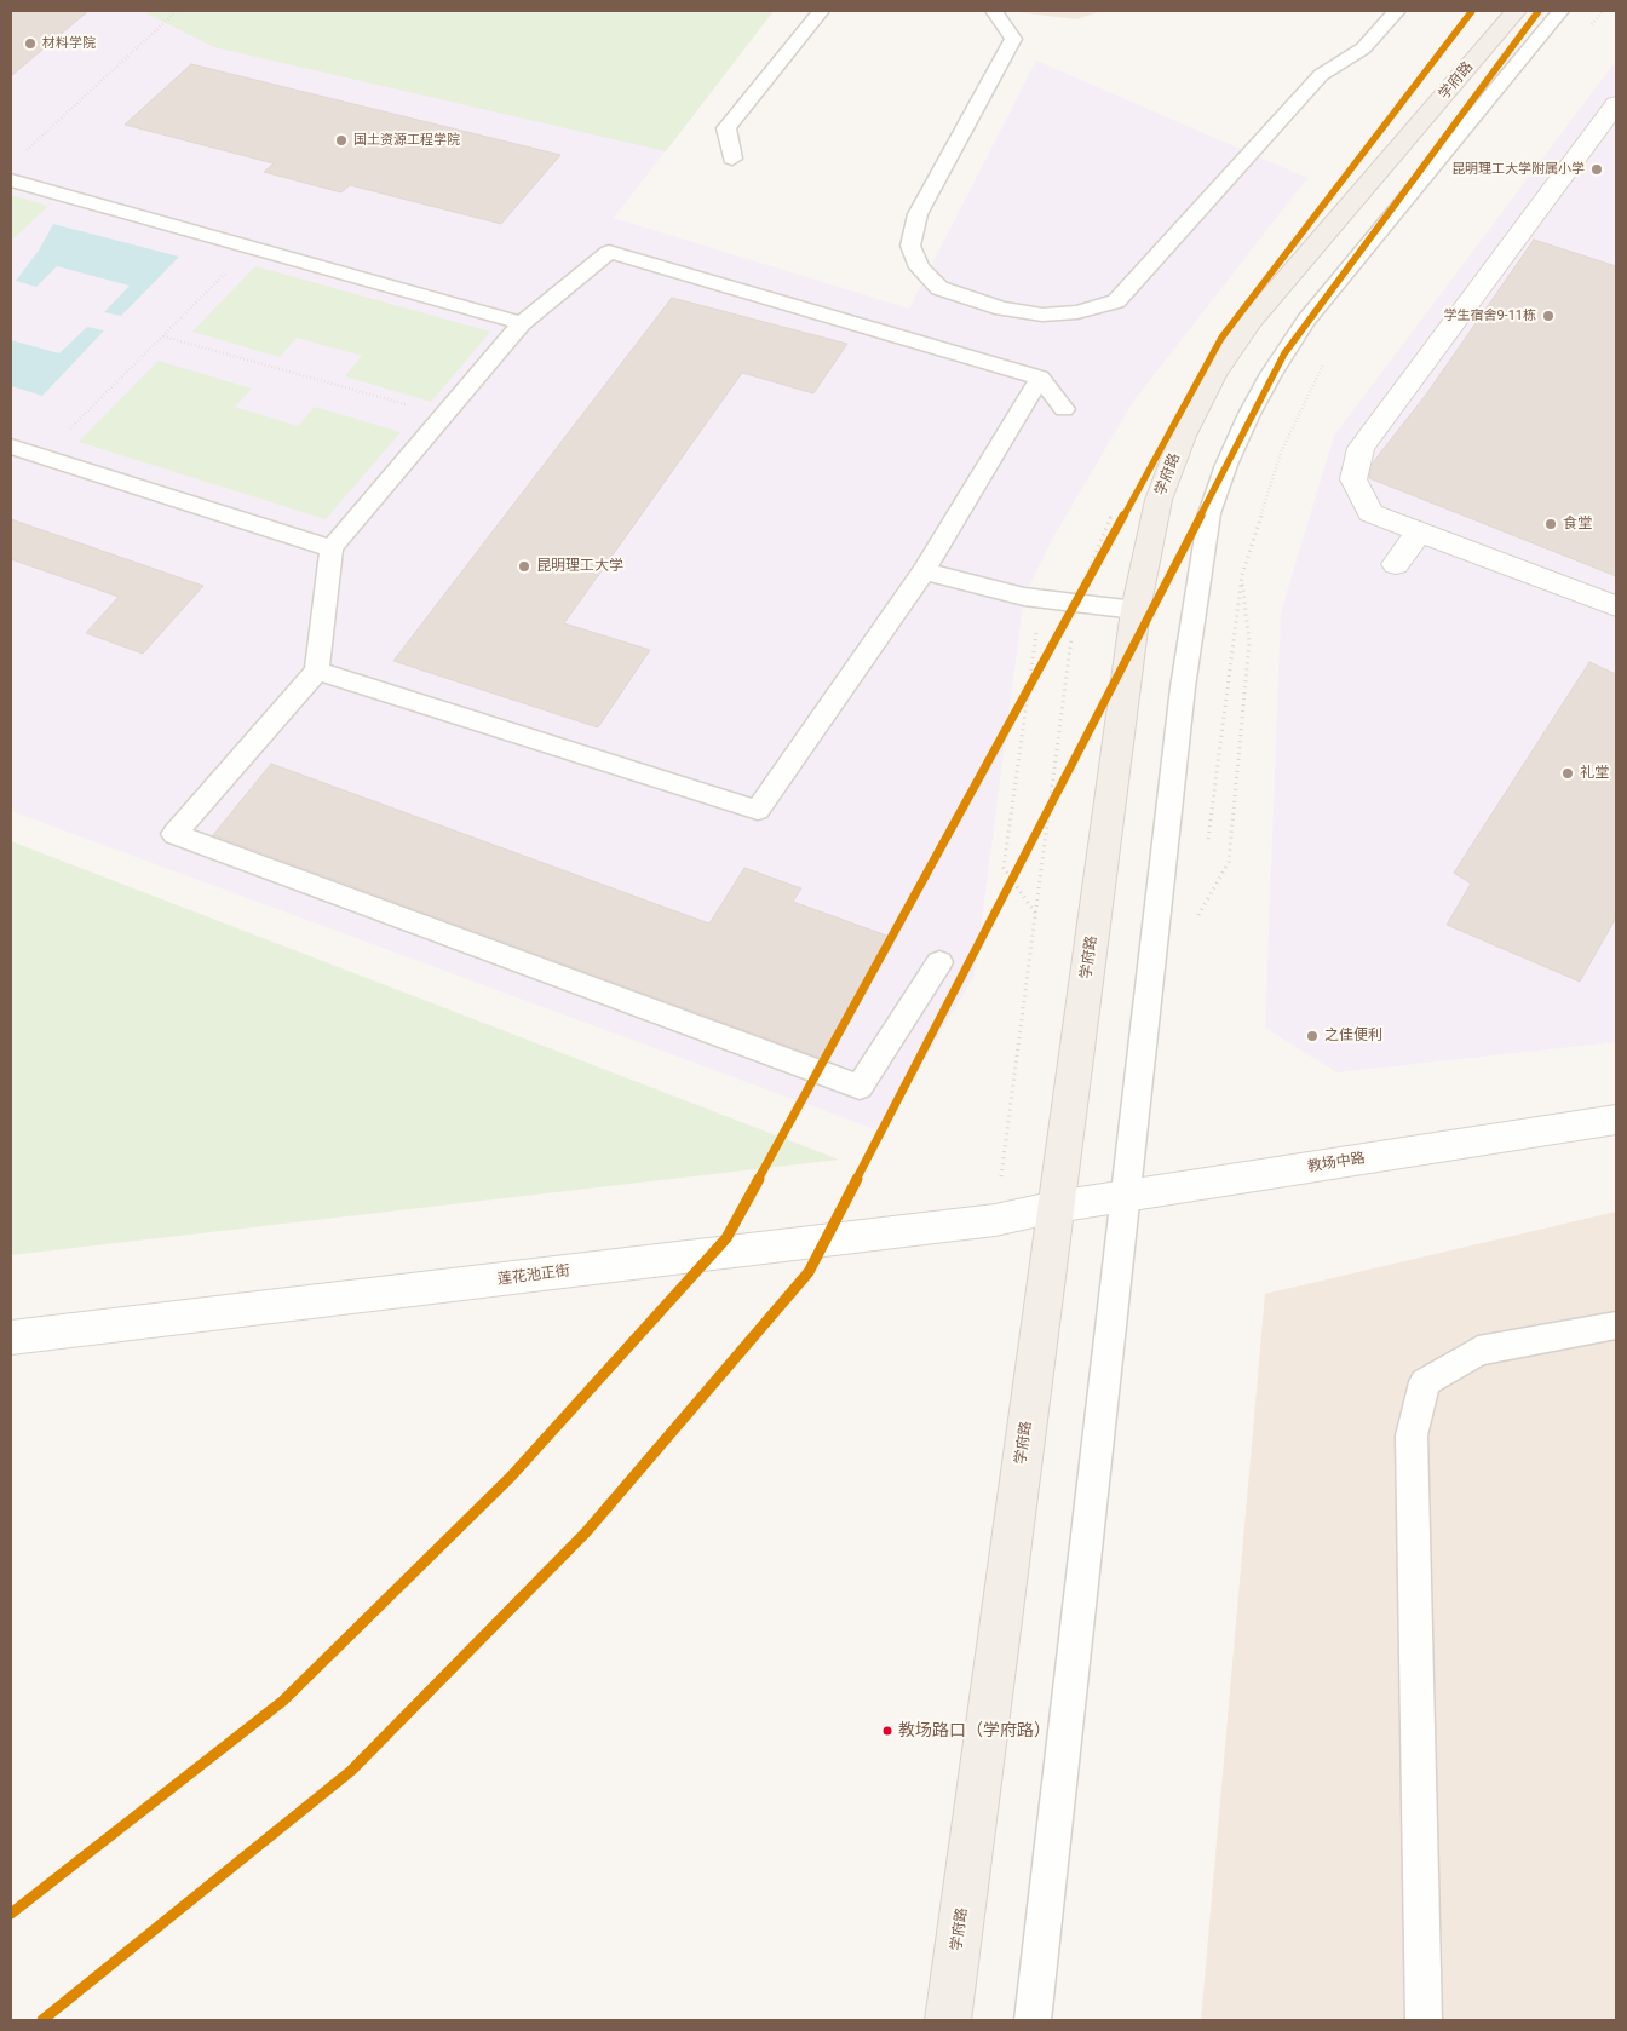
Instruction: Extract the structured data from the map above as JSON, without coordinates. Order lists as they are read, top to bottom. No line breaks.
{"streets":{"main road":["学府路","教场中路","莲花池正街"]},"crossings":[["学府路","教场中路"],["学府路","莲花池正街"],["教场中路","莲花池正街"]],"places":["材料学院","国土资源工程学院","昆明理工大学附属小学","学生宿舍9-11栋","食堂","昆明理工大学","礼堂","之佳便利","教场路口（学府路）"]}
